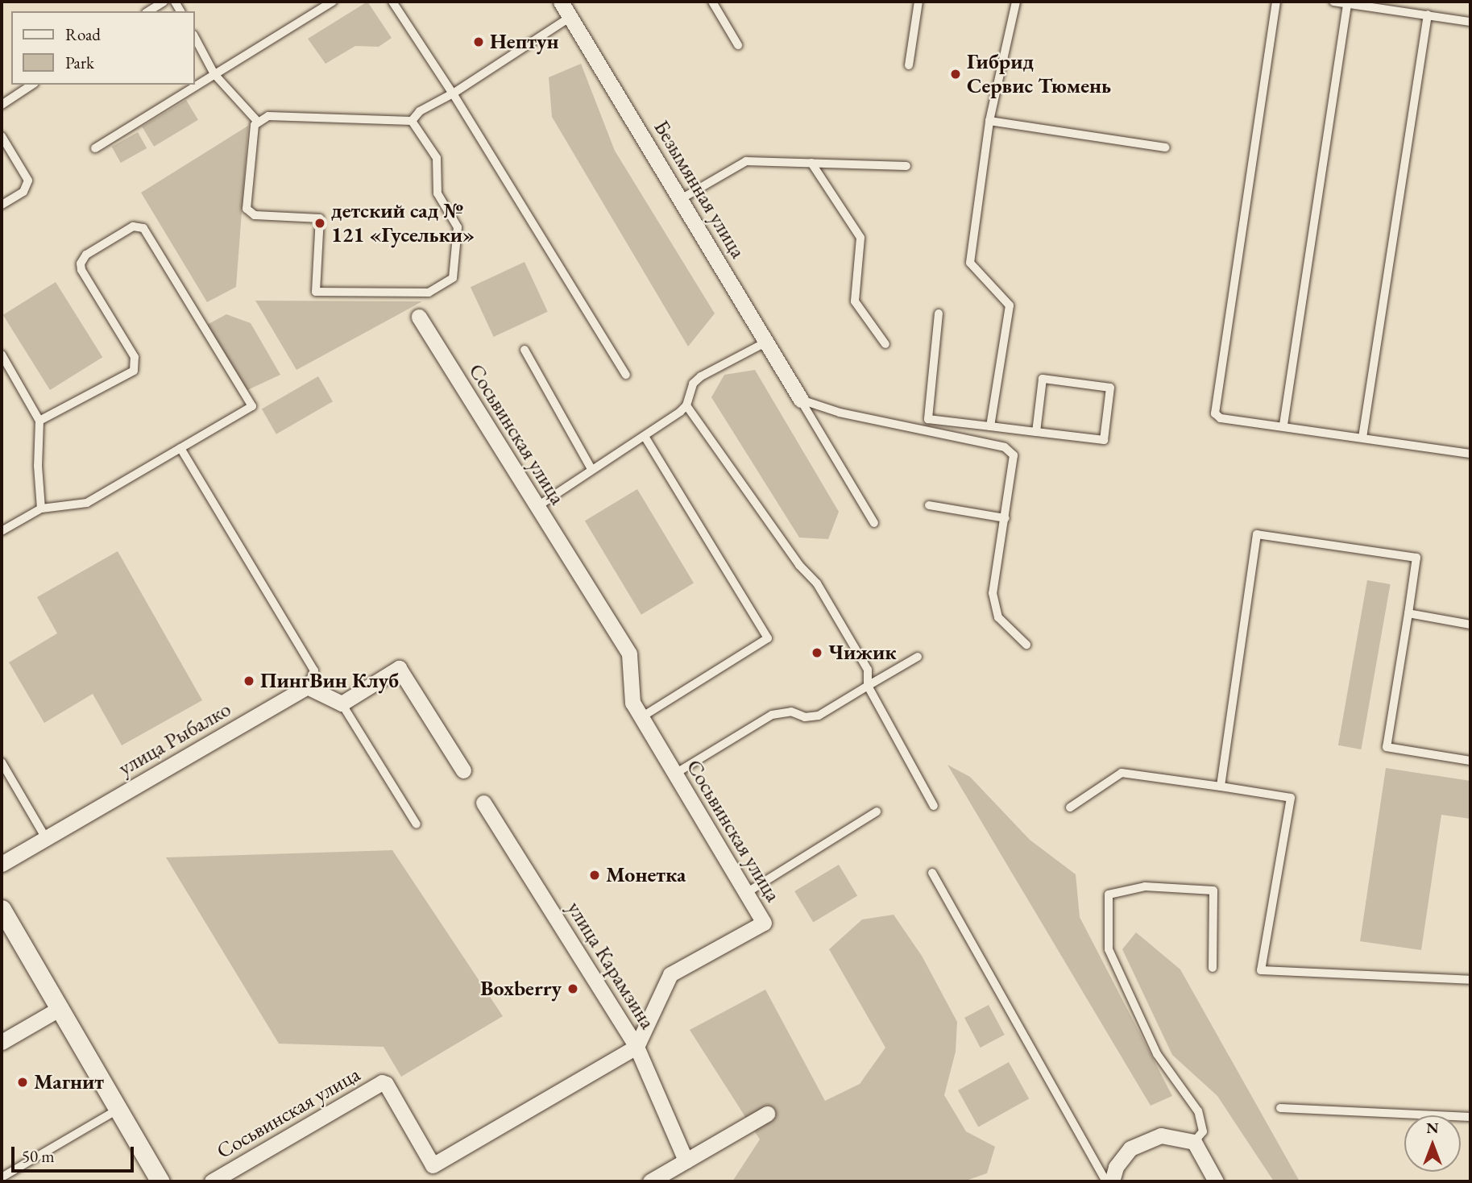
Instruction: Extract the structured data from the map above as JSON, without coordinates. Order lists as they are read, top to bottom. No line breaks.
{"streets":{"street":["Безымянная улица","Сосьвинская улица","улица Рыбалко","улица Карамзина"]},"crossings":[["Сосьвинская улица","улица Карамзина"]],"places":["Нептун","Гибрид Сервис Тюмень","детский сад № 121 «Гусельки»","Чижик","ПингВин Клуб","Монетка","Boxberry","Магнит"],"legend":["Road","Park"],"scale_bar":"50 m","north":"top"}
